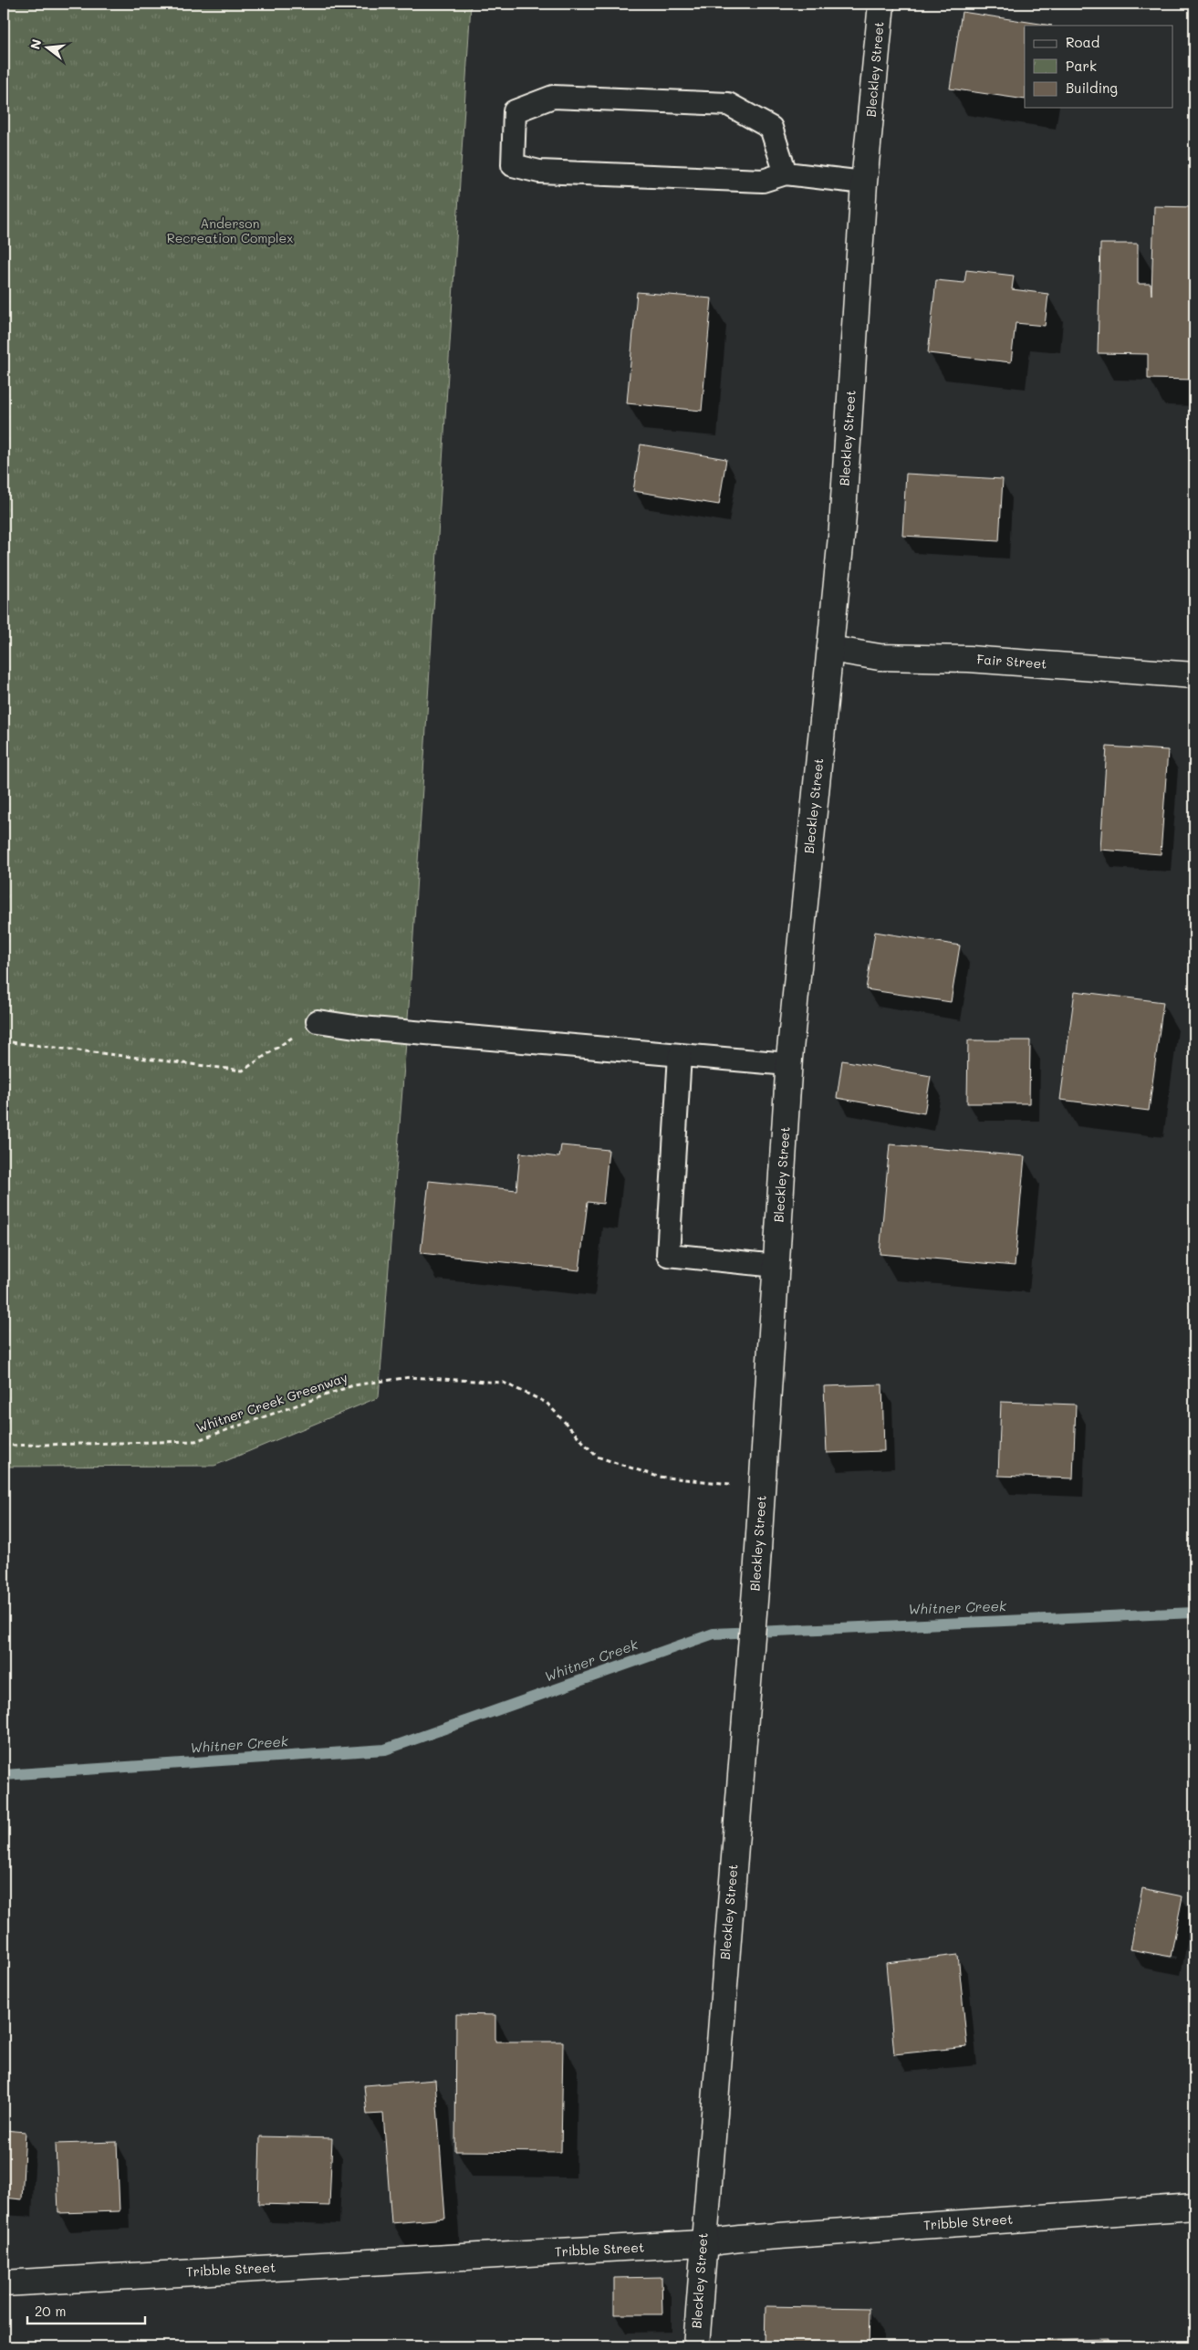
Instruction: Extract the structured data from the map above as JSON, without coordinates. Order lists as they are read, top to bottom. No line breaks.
{"streets":{"street":["Bleckley Street","Fair Street","Tribble Street"],"path":["Whitner Creek Greenway"]},"crossings":[["Bleckley Street","Fair Street"],["Bleckley Street","Whitner Creek Greenway"],["Bleckley Street","Tribble Street"]],"water":["Whitner Creek"],"parks":["Anderson Recreation Complex"],"legend":["Road","Park","Building"],"scale_bar":"20 m","north":"left"}
